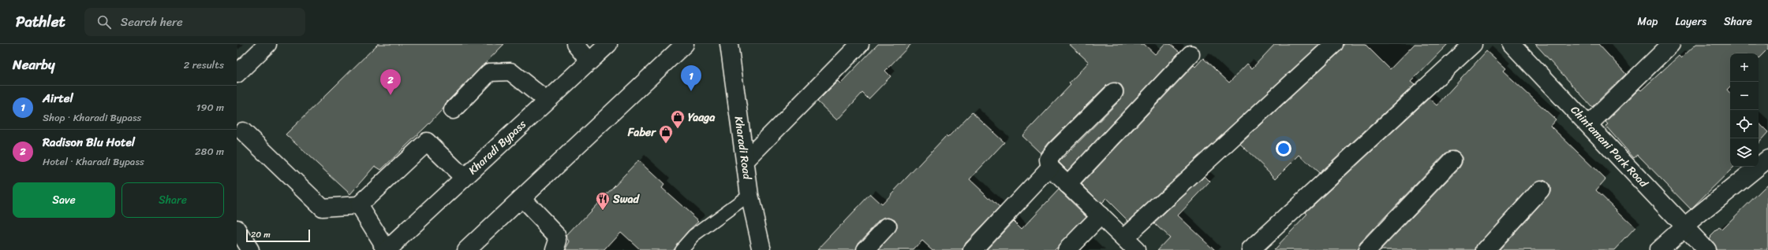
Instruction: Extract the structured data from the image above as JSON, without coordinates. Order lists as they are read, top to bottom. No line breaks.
{"streets":{"main road":["Chintamani Park Road","Kharadi Bypass","Kharadi Road"]},"places":{"shop":["Yaaga","Faber"],"restaurant":["Swad"]},"scale_bar":"20 m","page":{"header":"Pathlet","search":"Search here","nav":["Map","Layers","Share"],"heading":["Nearby","2 results"],"map_buttons":["+","−"],"pins":["1","2"],"list":[{"mark":"1","name":"Airtel","note":"Shop · Kharadi Bypass","value":"190 m"},{"mark":"2","name":"Radison Blu Hotel","note":"Hotel · Kharadi Bypass","value":"280 m"}],"buttons":["Save","Share"],"scale":"20 m"}}
